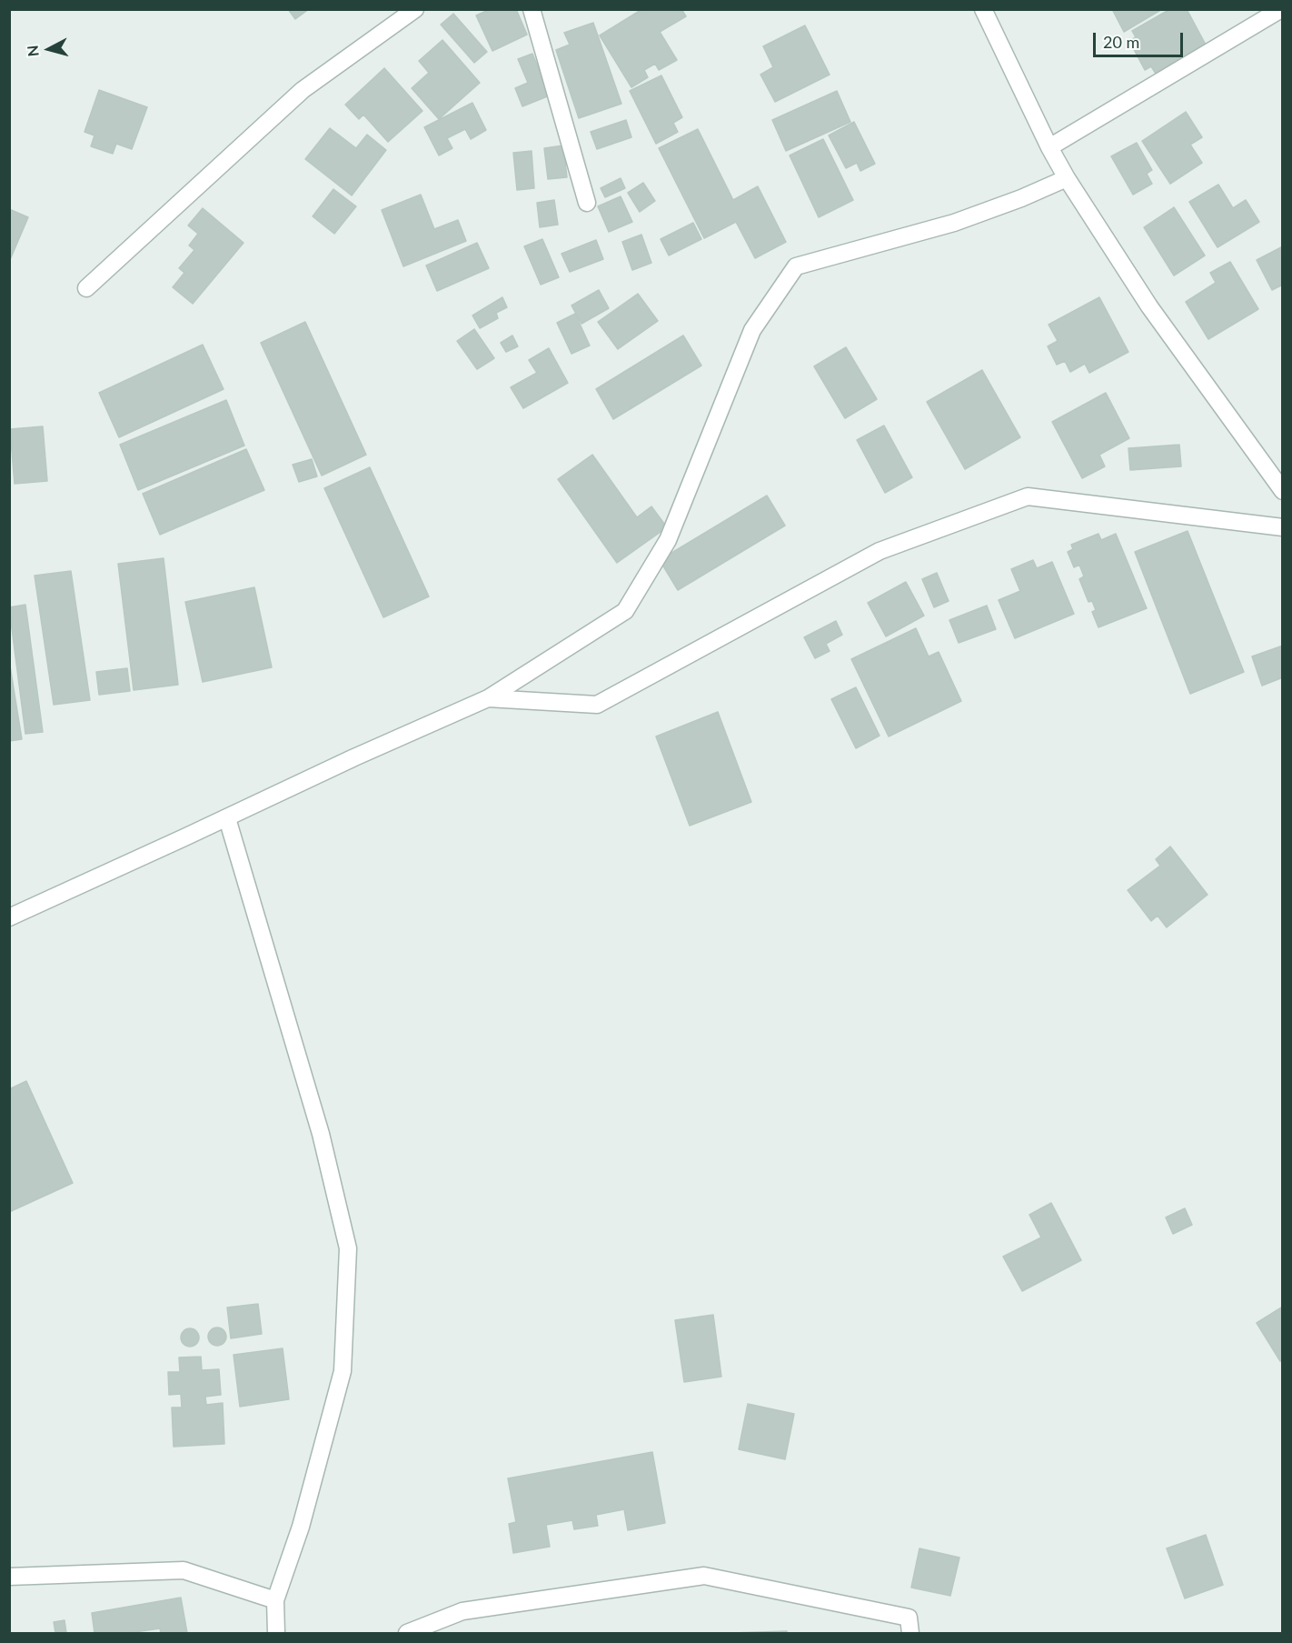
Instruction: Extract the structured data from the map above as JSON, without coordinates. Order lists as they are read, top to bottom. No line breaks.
{"scale_bar":"20 m","north":"left"}
